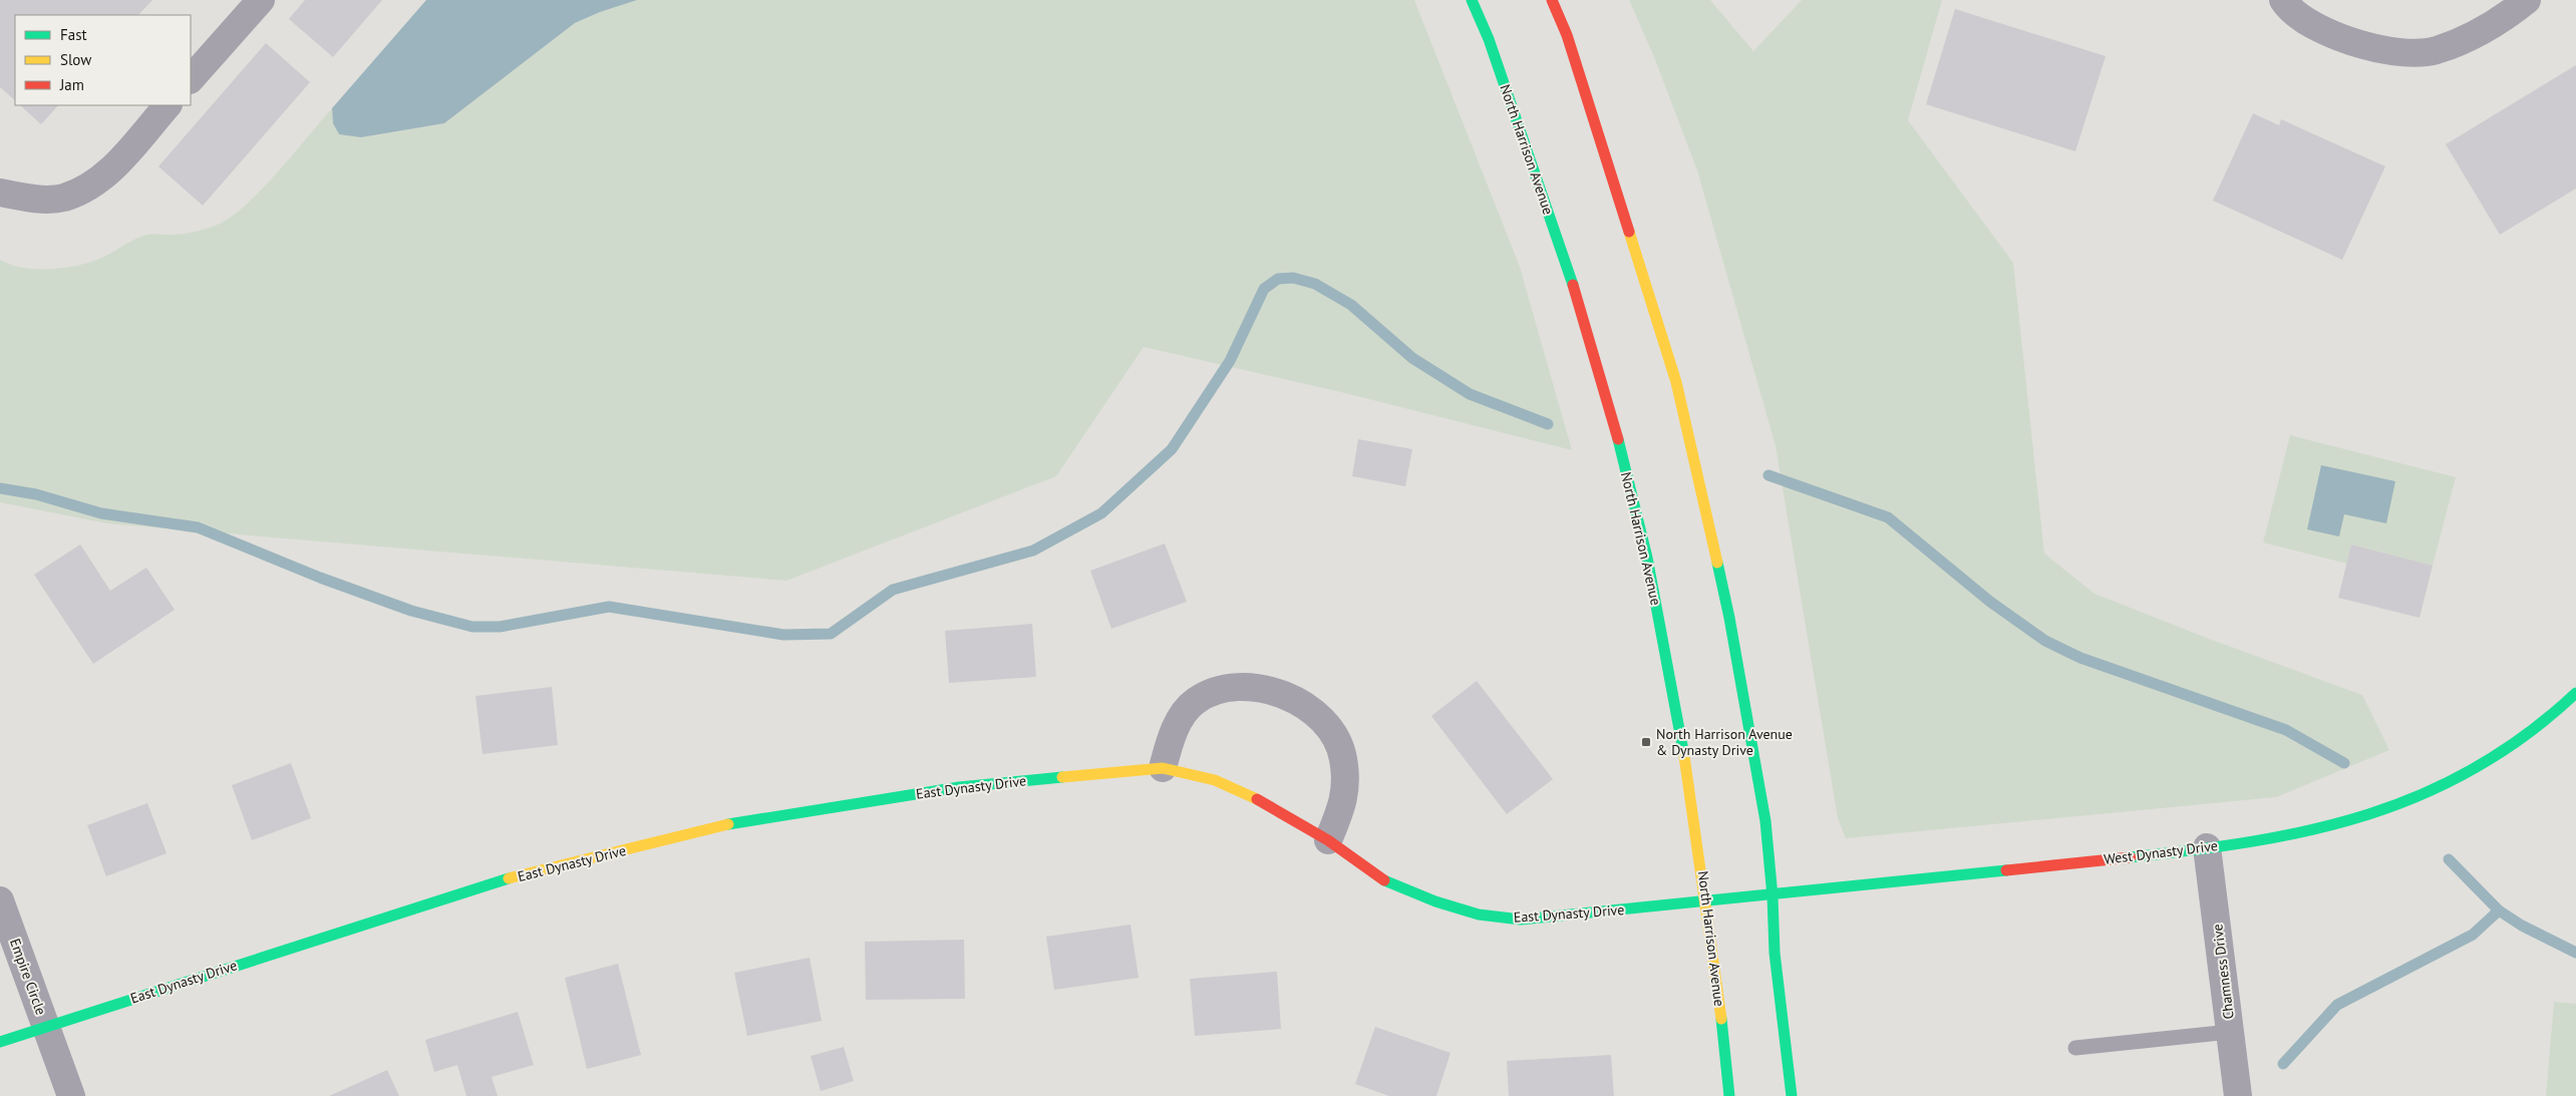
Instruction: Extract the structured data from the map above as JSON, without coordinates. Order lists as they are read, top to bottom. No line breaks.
{"streets":{"street":["North Harrison Avenue","East Dynasty Drive","West Dynasty Drive","Chamness Drive","Empire Circle"]},"crossings":[["North Harrison Avenue","East Dynasty Drive"],["North Harrison Avenue","West Dynasty Drive"],["East Dynasty Drive","West Dynasty Drive"],["East Dynasty Drive","Empire Circle"],["West Dynasty Drive","Chamness Drive"]],"places":{"transit":["North Harrison Avenue & Dynasty Drive"]},"legend":["Fast","Slow","Jam"]}
